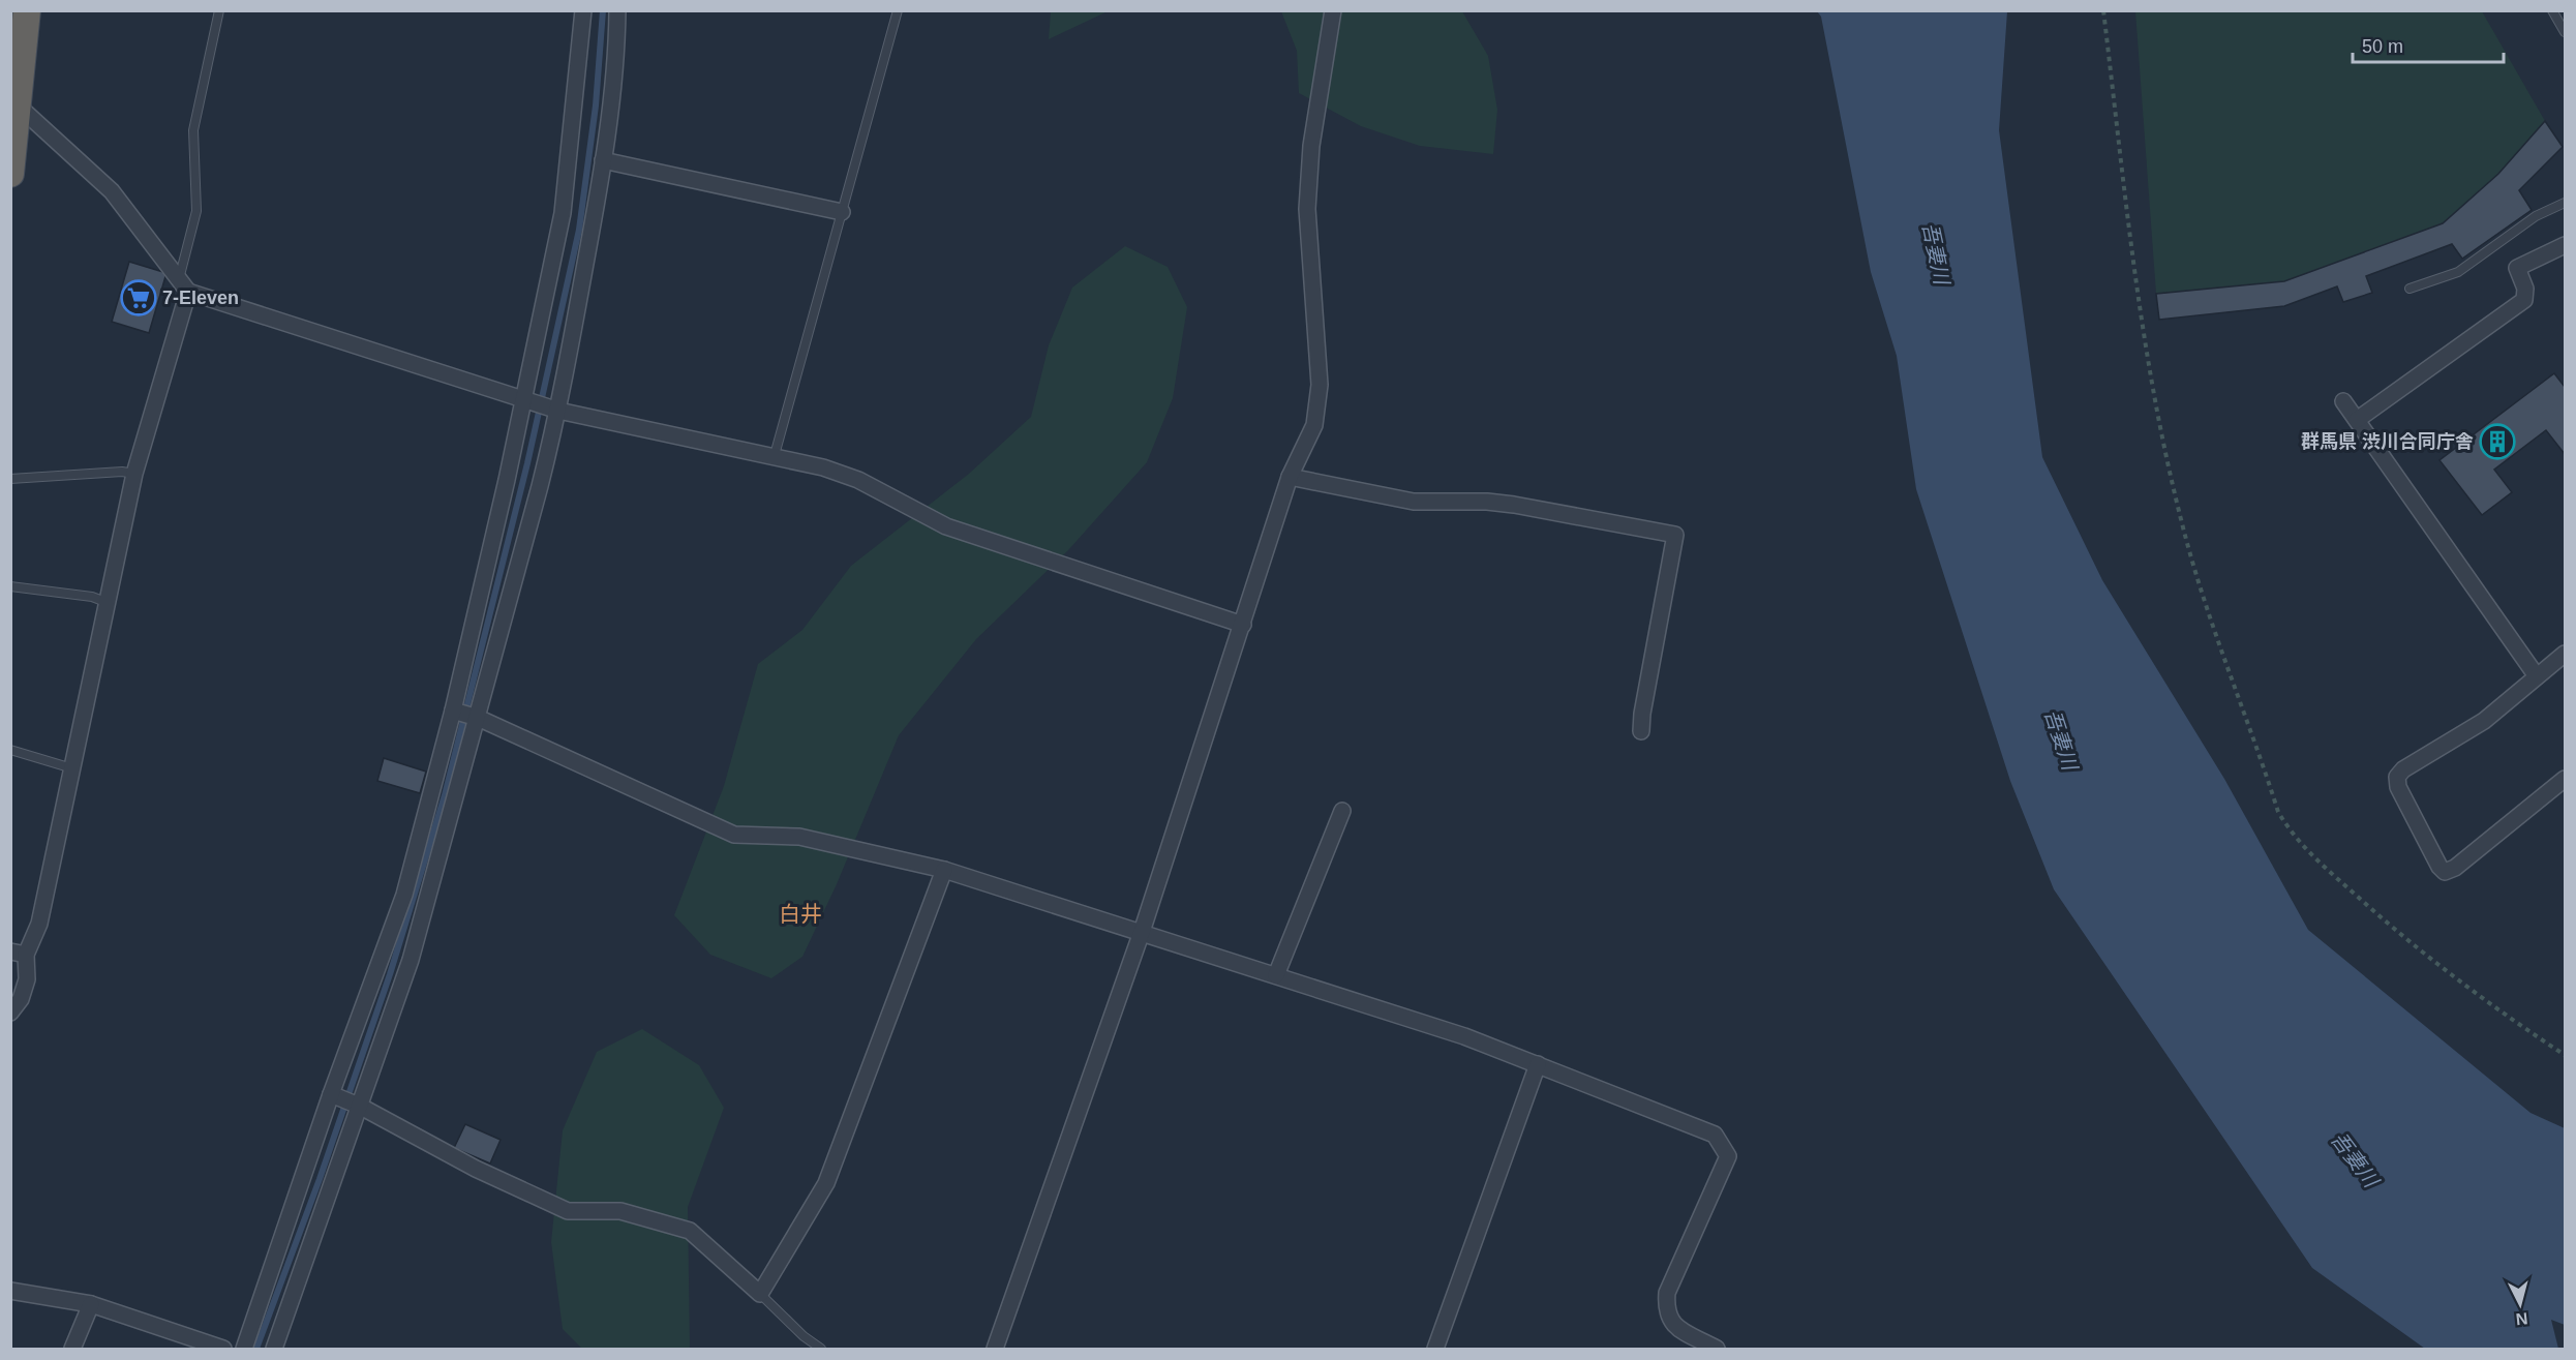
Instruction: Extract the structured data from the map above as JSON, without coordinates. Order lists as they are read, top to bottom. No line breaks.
{"districts":["白井"],"water":["吾妻川"],"places":{"supermarket":["7-Eleven"],"building":["群馬県 渋川合同庁舎"]},"scale_bar":"50 m","north":"bottom"}
